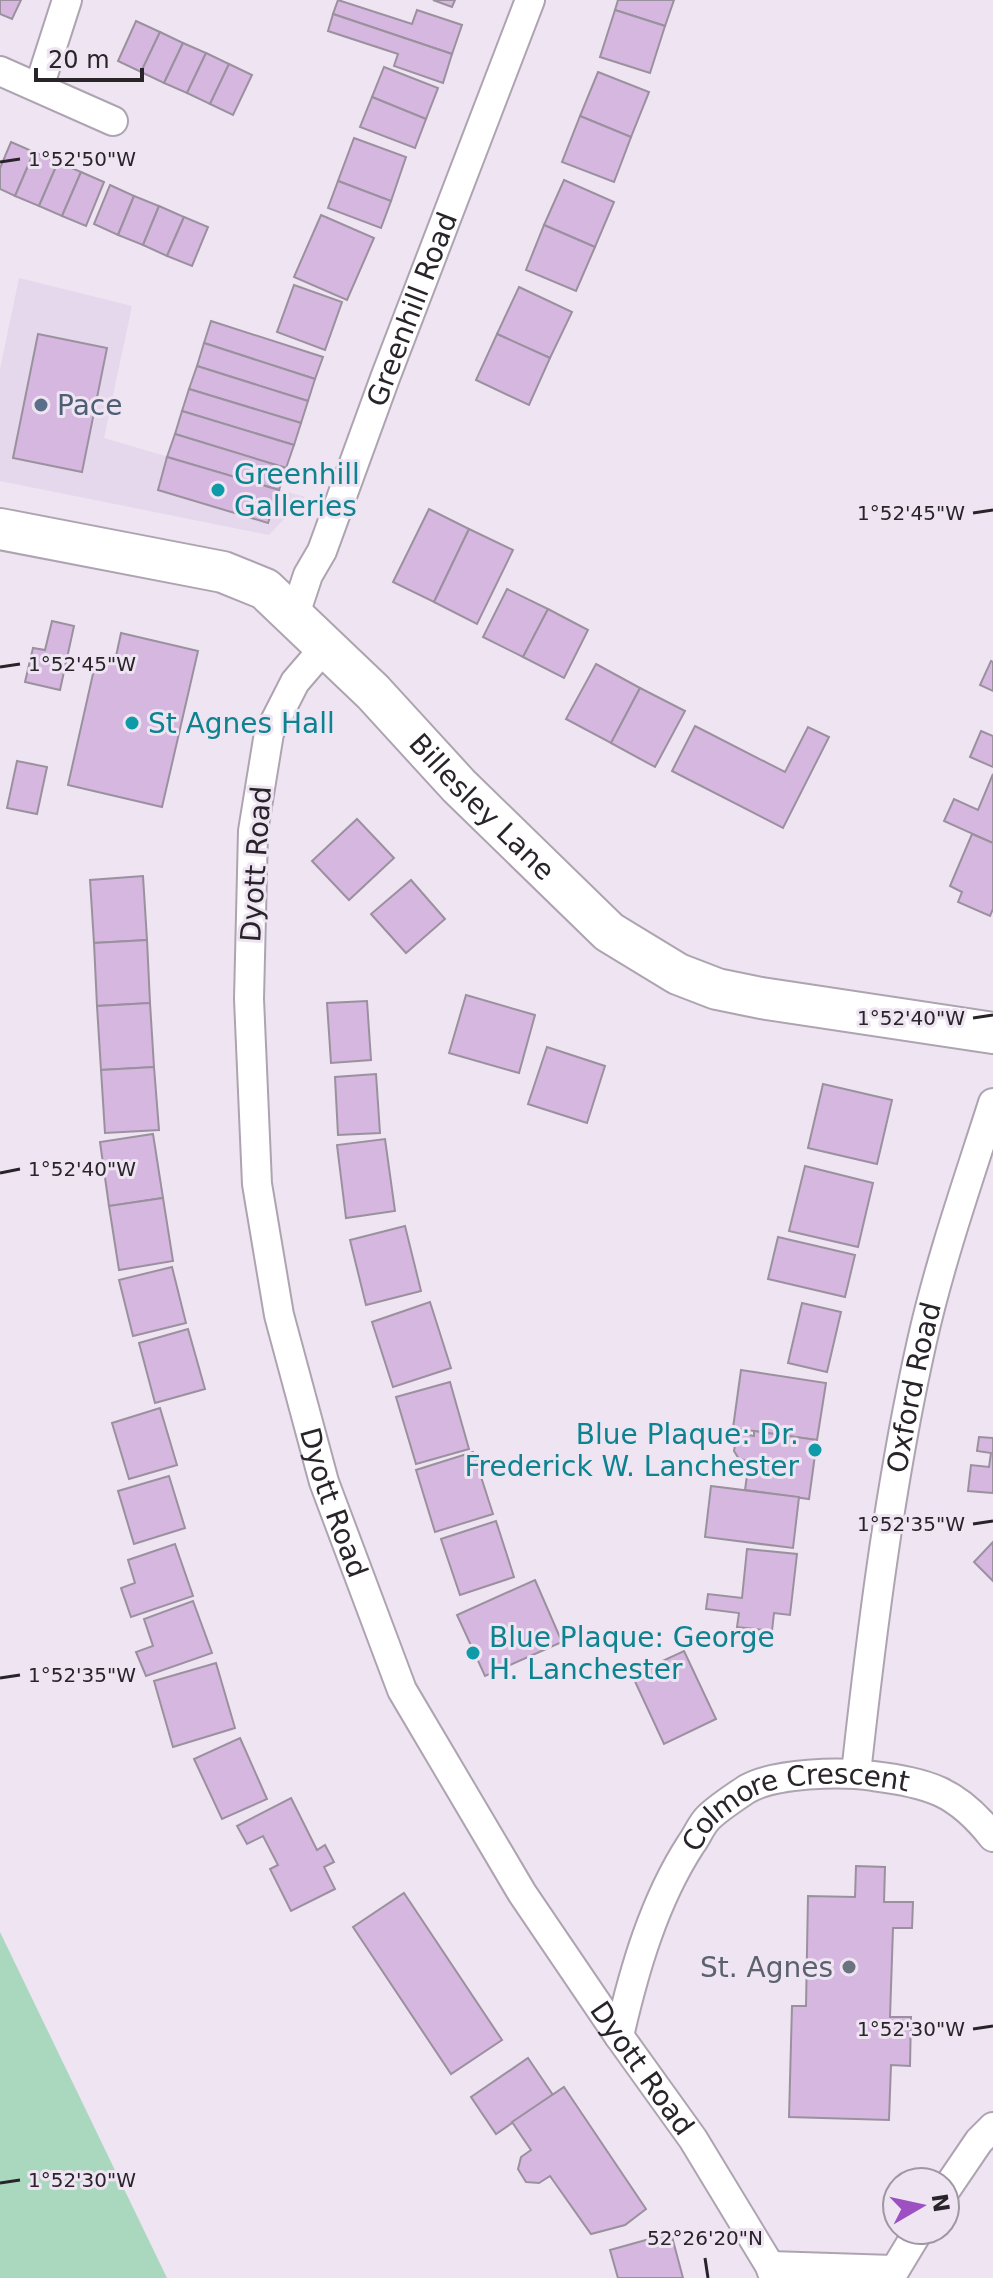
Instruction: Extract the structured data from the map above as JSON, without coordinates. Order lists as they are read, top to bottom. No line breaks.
{"streets":{"street":["Greenhill Road","Billesley Lane","Dyott Road","Oxford Road","Colmore Crescent"]},"crossings":[["Greenhill Road","Billesley Lane"],["Billesley Lane","Dyott Road"],["Dyott Road","Colmore Crescent"],["Oxford Road","Colmore Crescent"]],"places":["Pace","Greenhill Galleries","St Agnes Hall","Blue Plaque: Dr. Frederick W. Lanchester","Blue Plaque: George H. Lanchester","St. Agnes"],"scale_bar":"20 m","north":"right","coordinates":["1°52'50\"W","1°52'45\"W","1°52'40\"W","1°52'35\"W","1°52'30\"W","52°26'20\"N"]}
